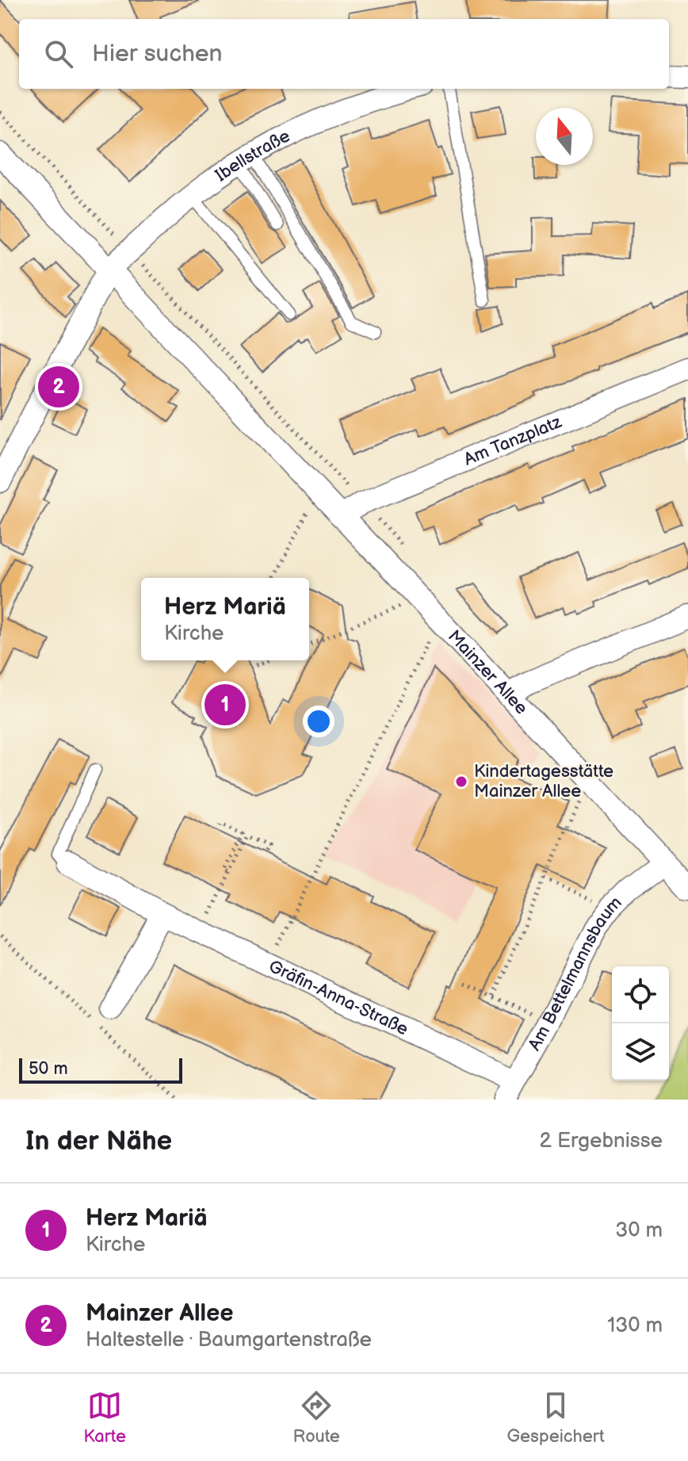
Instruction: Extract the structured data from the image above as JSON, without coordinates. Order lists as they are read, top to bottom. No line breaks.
{"streets":{"street":["Ibellstraße","Am Tanzplatz","Mainzer Allee","Am Bettelmannsbaum","Gräfin-Anna-Straße"]},"crossings":[["Ibellstraße","Mainzer Allee"],["Am Tanzplatz","Mainzer Allee"],["Mainzer Allee","Am Bettelmannsbaum"],["Am Bettelmannsbaum","Gräfin-Anna-Straße"]],"places":["Kindertagesstätte Mainzer Allee"],"scale_bar":"50 m","north":"top","page":{"search":"Hier suchen","pins":["2","1"],"popup":["Herz Mariä","Kirche"],"scale":"50 m","heading":["In der Nähe","2 Ergebnisse"],"list":[{"mark":"1","name":"Herz Mariä","note":"Kirche","value":"30 m"},{"mark":"2","name":"Mainzer Allee","note":"Haltestelle · Baumgartenstraße","value":"130 m"}],"nav":["Karte","Route","Gespeichert"]}}
